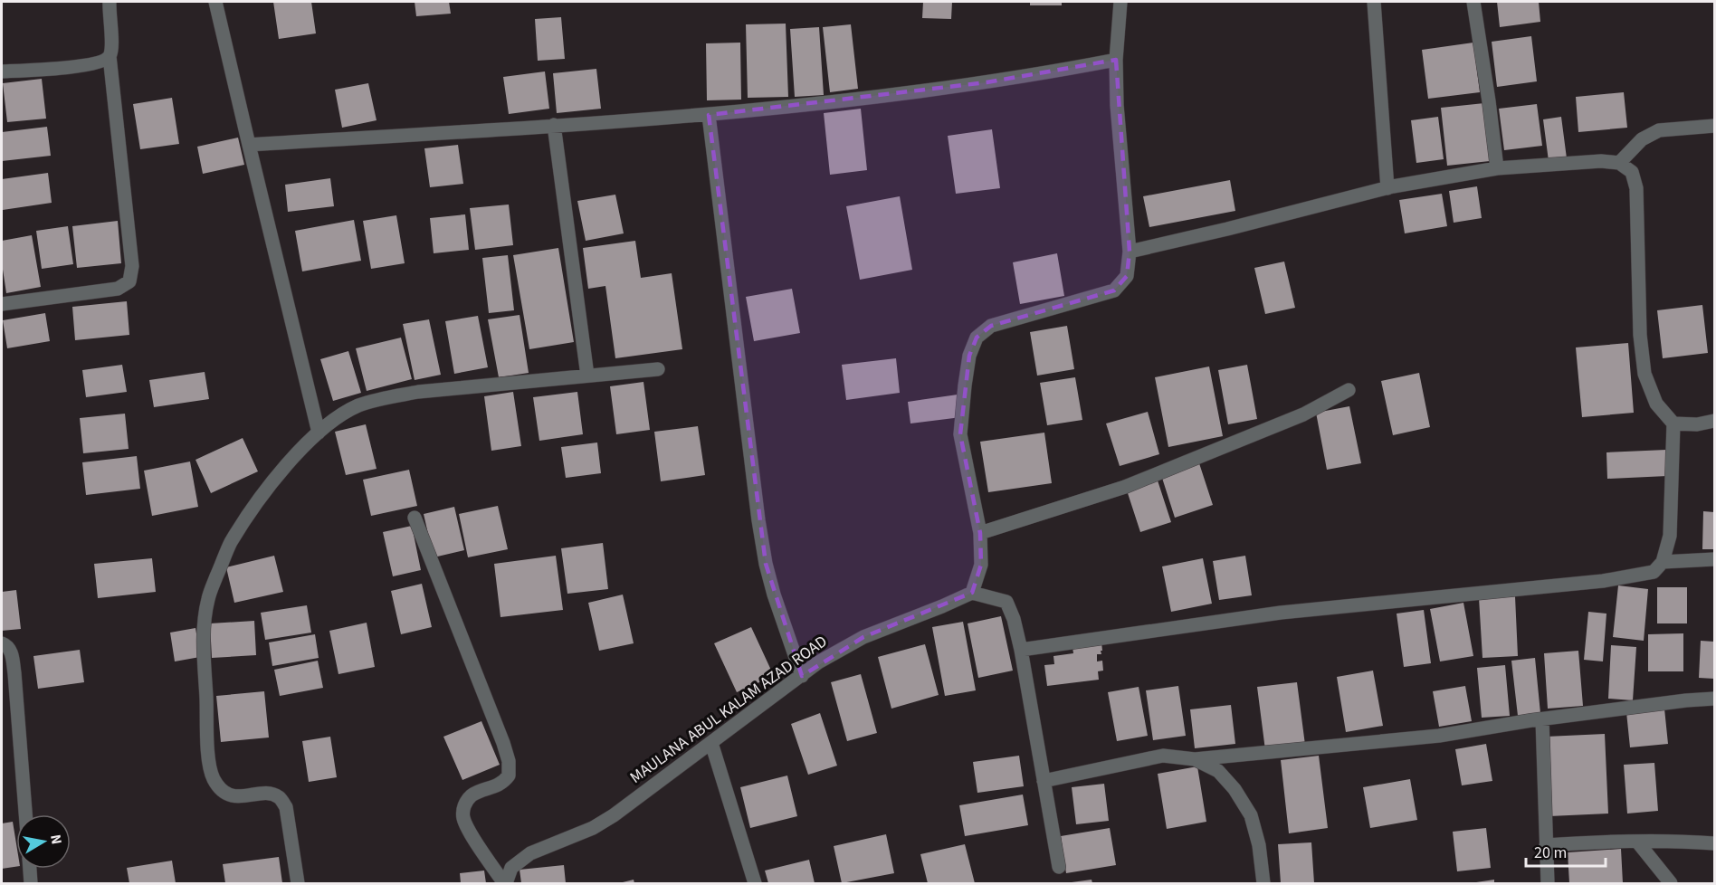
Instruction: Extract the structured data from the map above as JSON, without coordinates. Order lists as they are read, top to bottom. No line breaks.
{"streets":{"street":["MAULANA ABUL KALAM AZAD ROAD"]},"scale_bar":"20 m","north":"right"}
